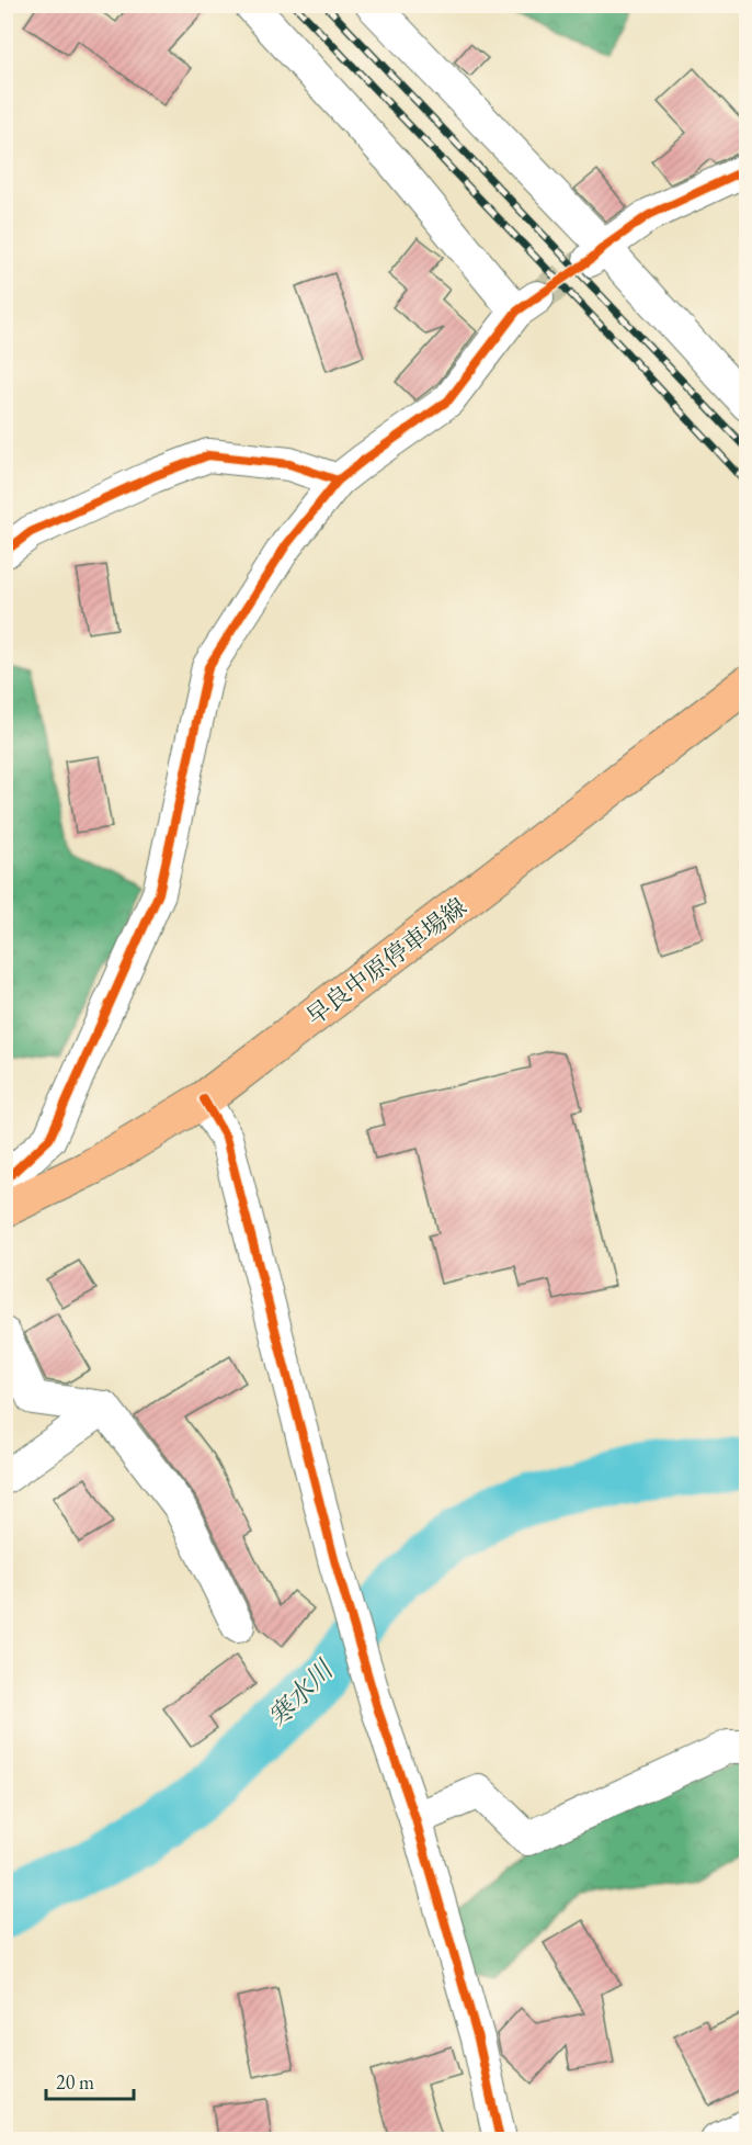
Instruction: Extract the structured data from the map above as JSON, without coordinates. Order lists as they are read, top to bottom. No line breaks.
{"streets":{"main road":["早良中原停車場線"]},"water":["寒水川"],"scale_bar":"20 m"}
